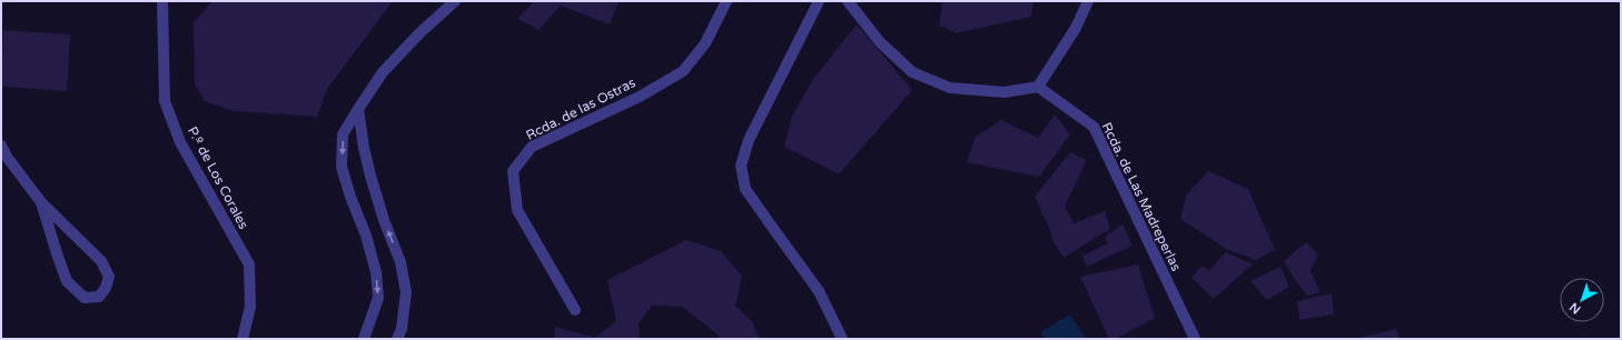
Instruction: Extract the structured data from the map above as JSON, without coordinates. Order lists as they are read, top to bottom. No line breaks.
{"streets":{"street":["Rcda. de las Ostras","P.º de Los Corales","Rcda. de Las Madreperlas"]},"north":"bottom left"}
